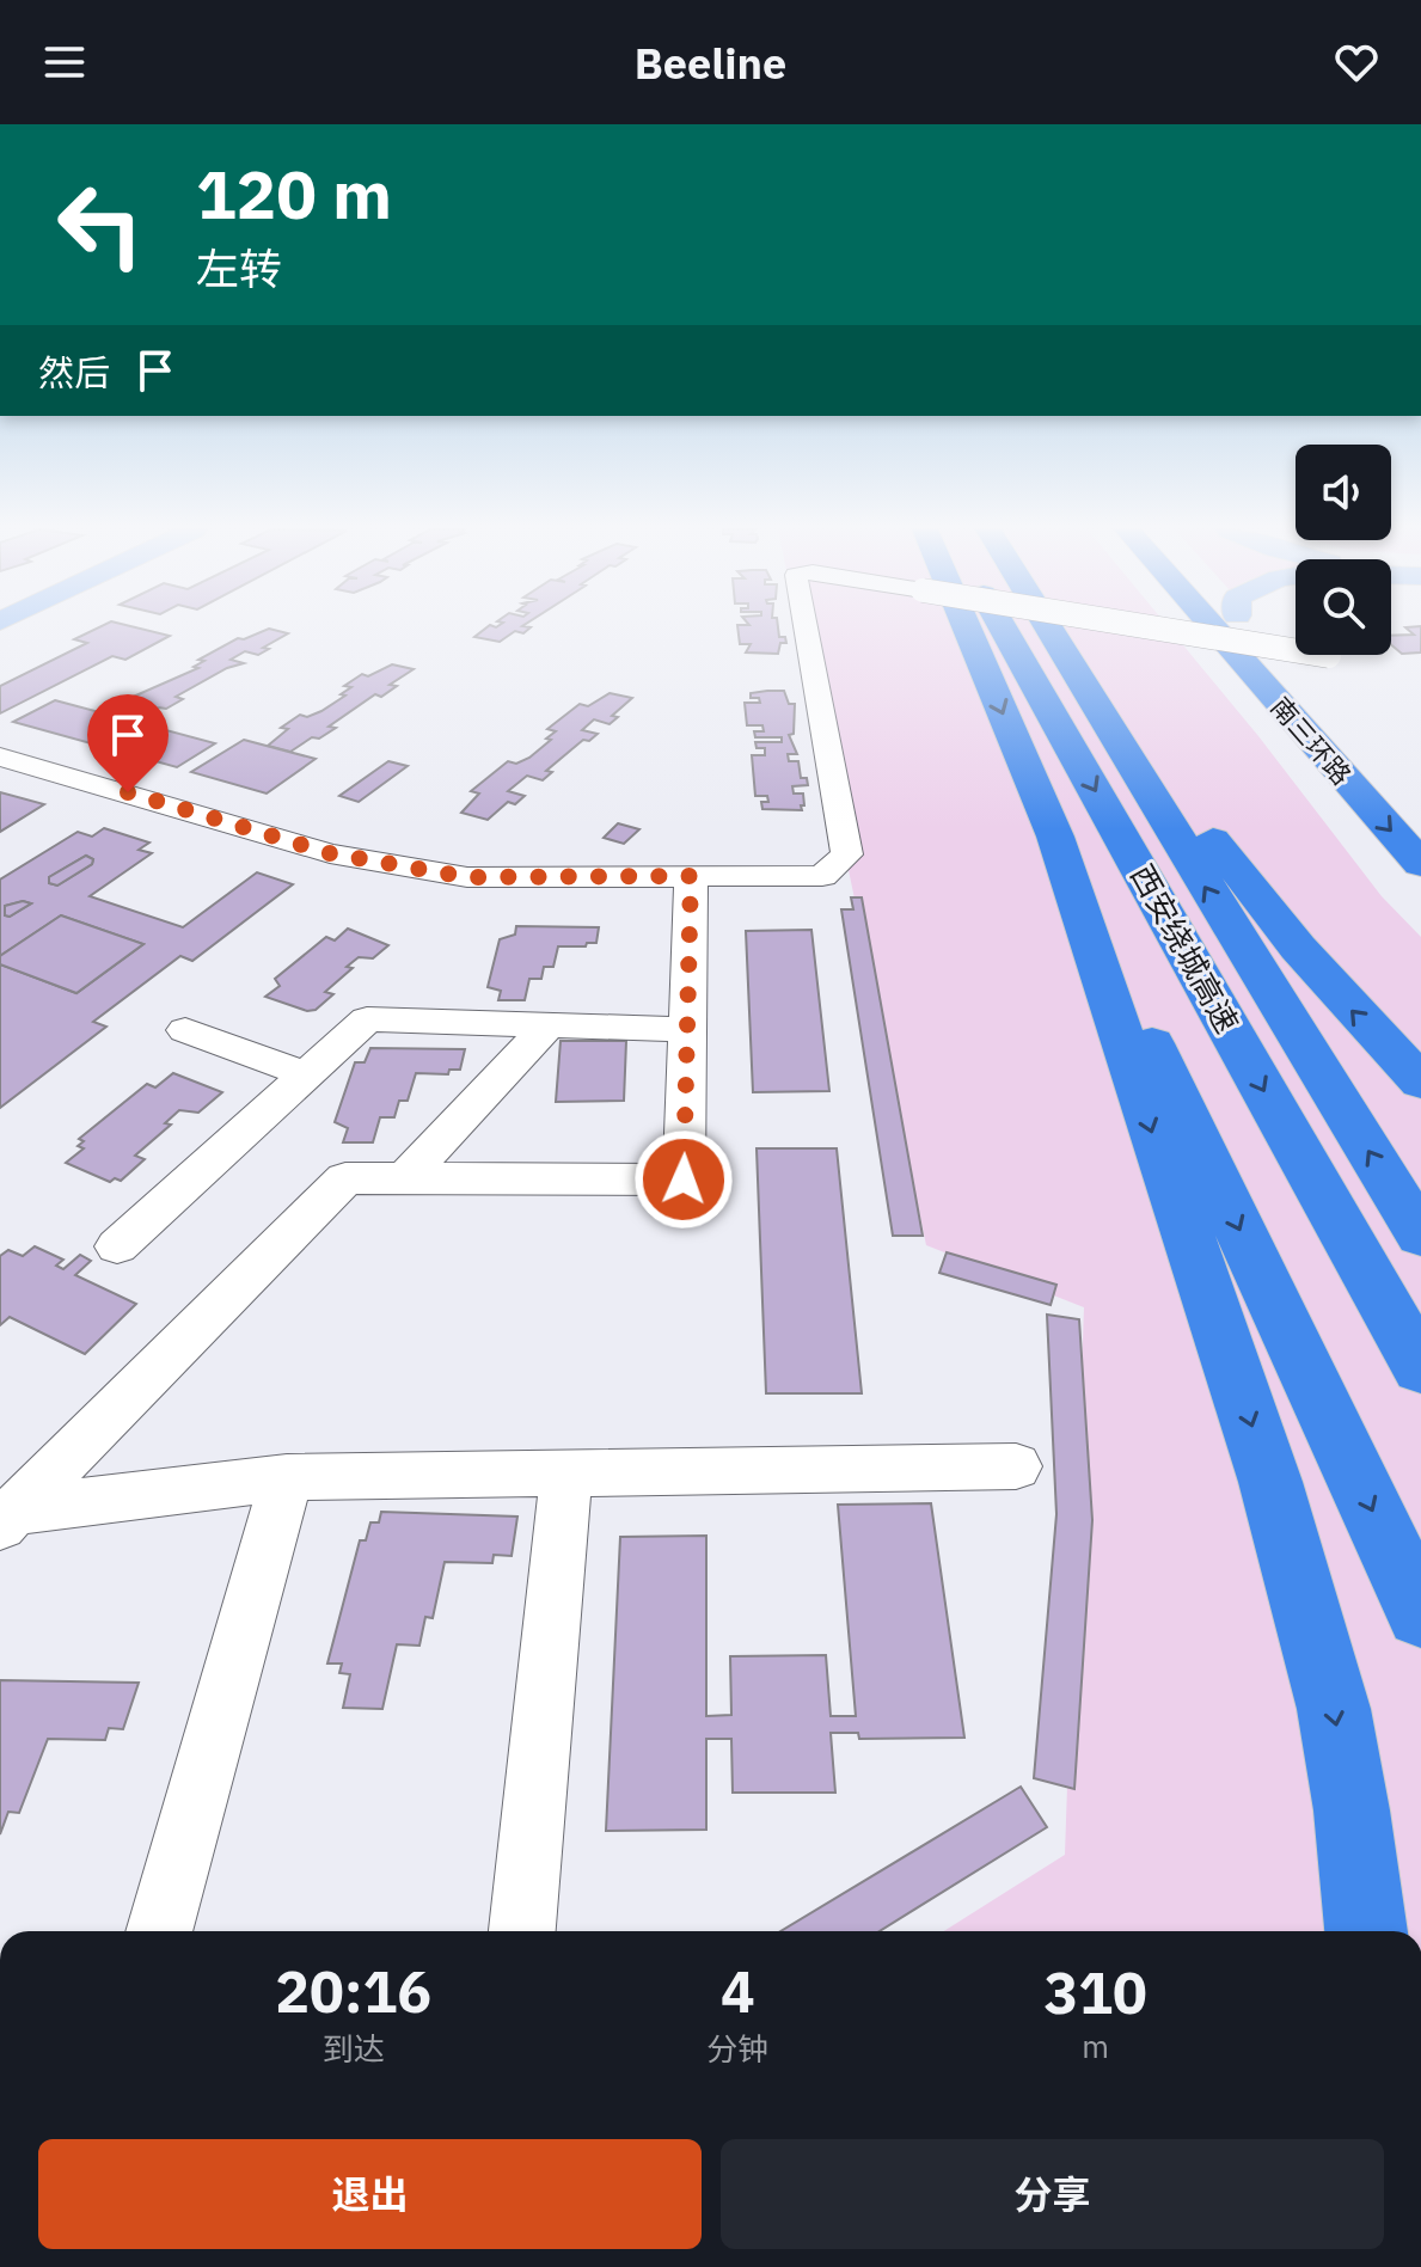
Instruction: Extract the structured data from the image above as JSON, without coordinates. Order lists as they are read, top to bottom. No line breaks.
{"streets":{"highway":["南三环路","西安绕城高速"]},"page":{"header":"Beeline","turn":["120 m","左转"],"then":"然后","eta":["20:16","到达","4","分钟","310","m"],"buttons":["退出","分享"]}}
